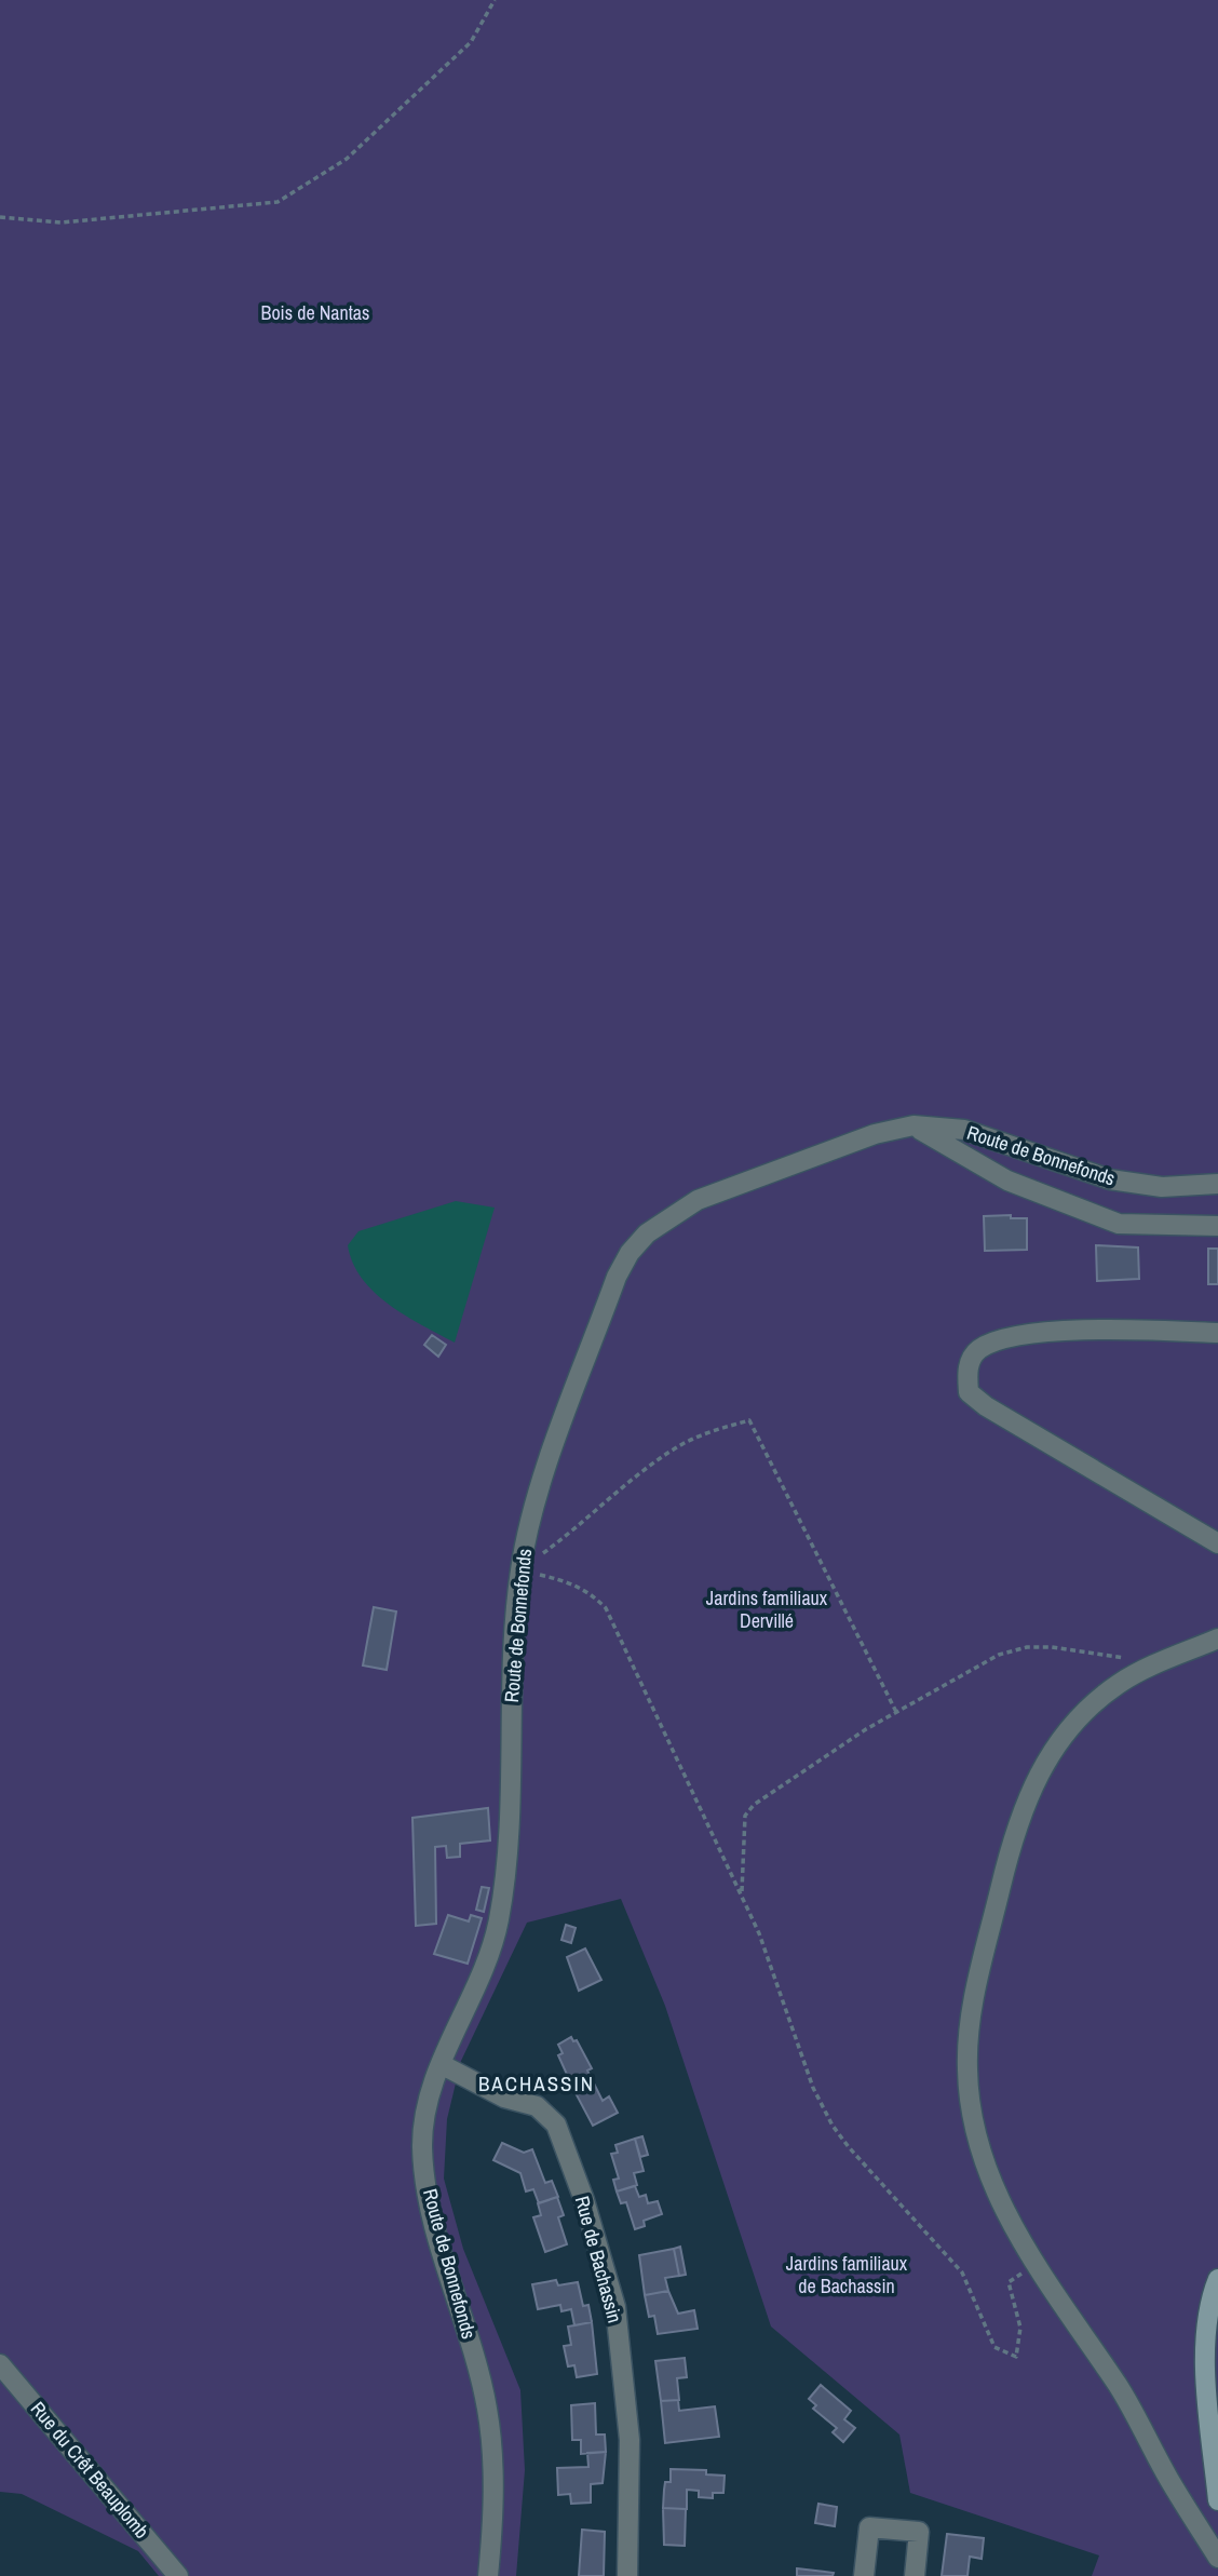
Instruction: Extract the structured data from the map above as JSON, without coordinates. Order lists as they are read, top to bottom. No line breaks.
{"streets":{"street":["Route de Bonnefonds","Rue de Bachassin","Rue du Crêt Beauplomb"]},"crossings":[["Route de Bonnefonds","Rue de Bachassin"]],"districts":["BACHASSIN"],"parks":["Bois de Nantas","Jardins familiaux Dervillé","Jardins familiaux de Bachassin"]}
